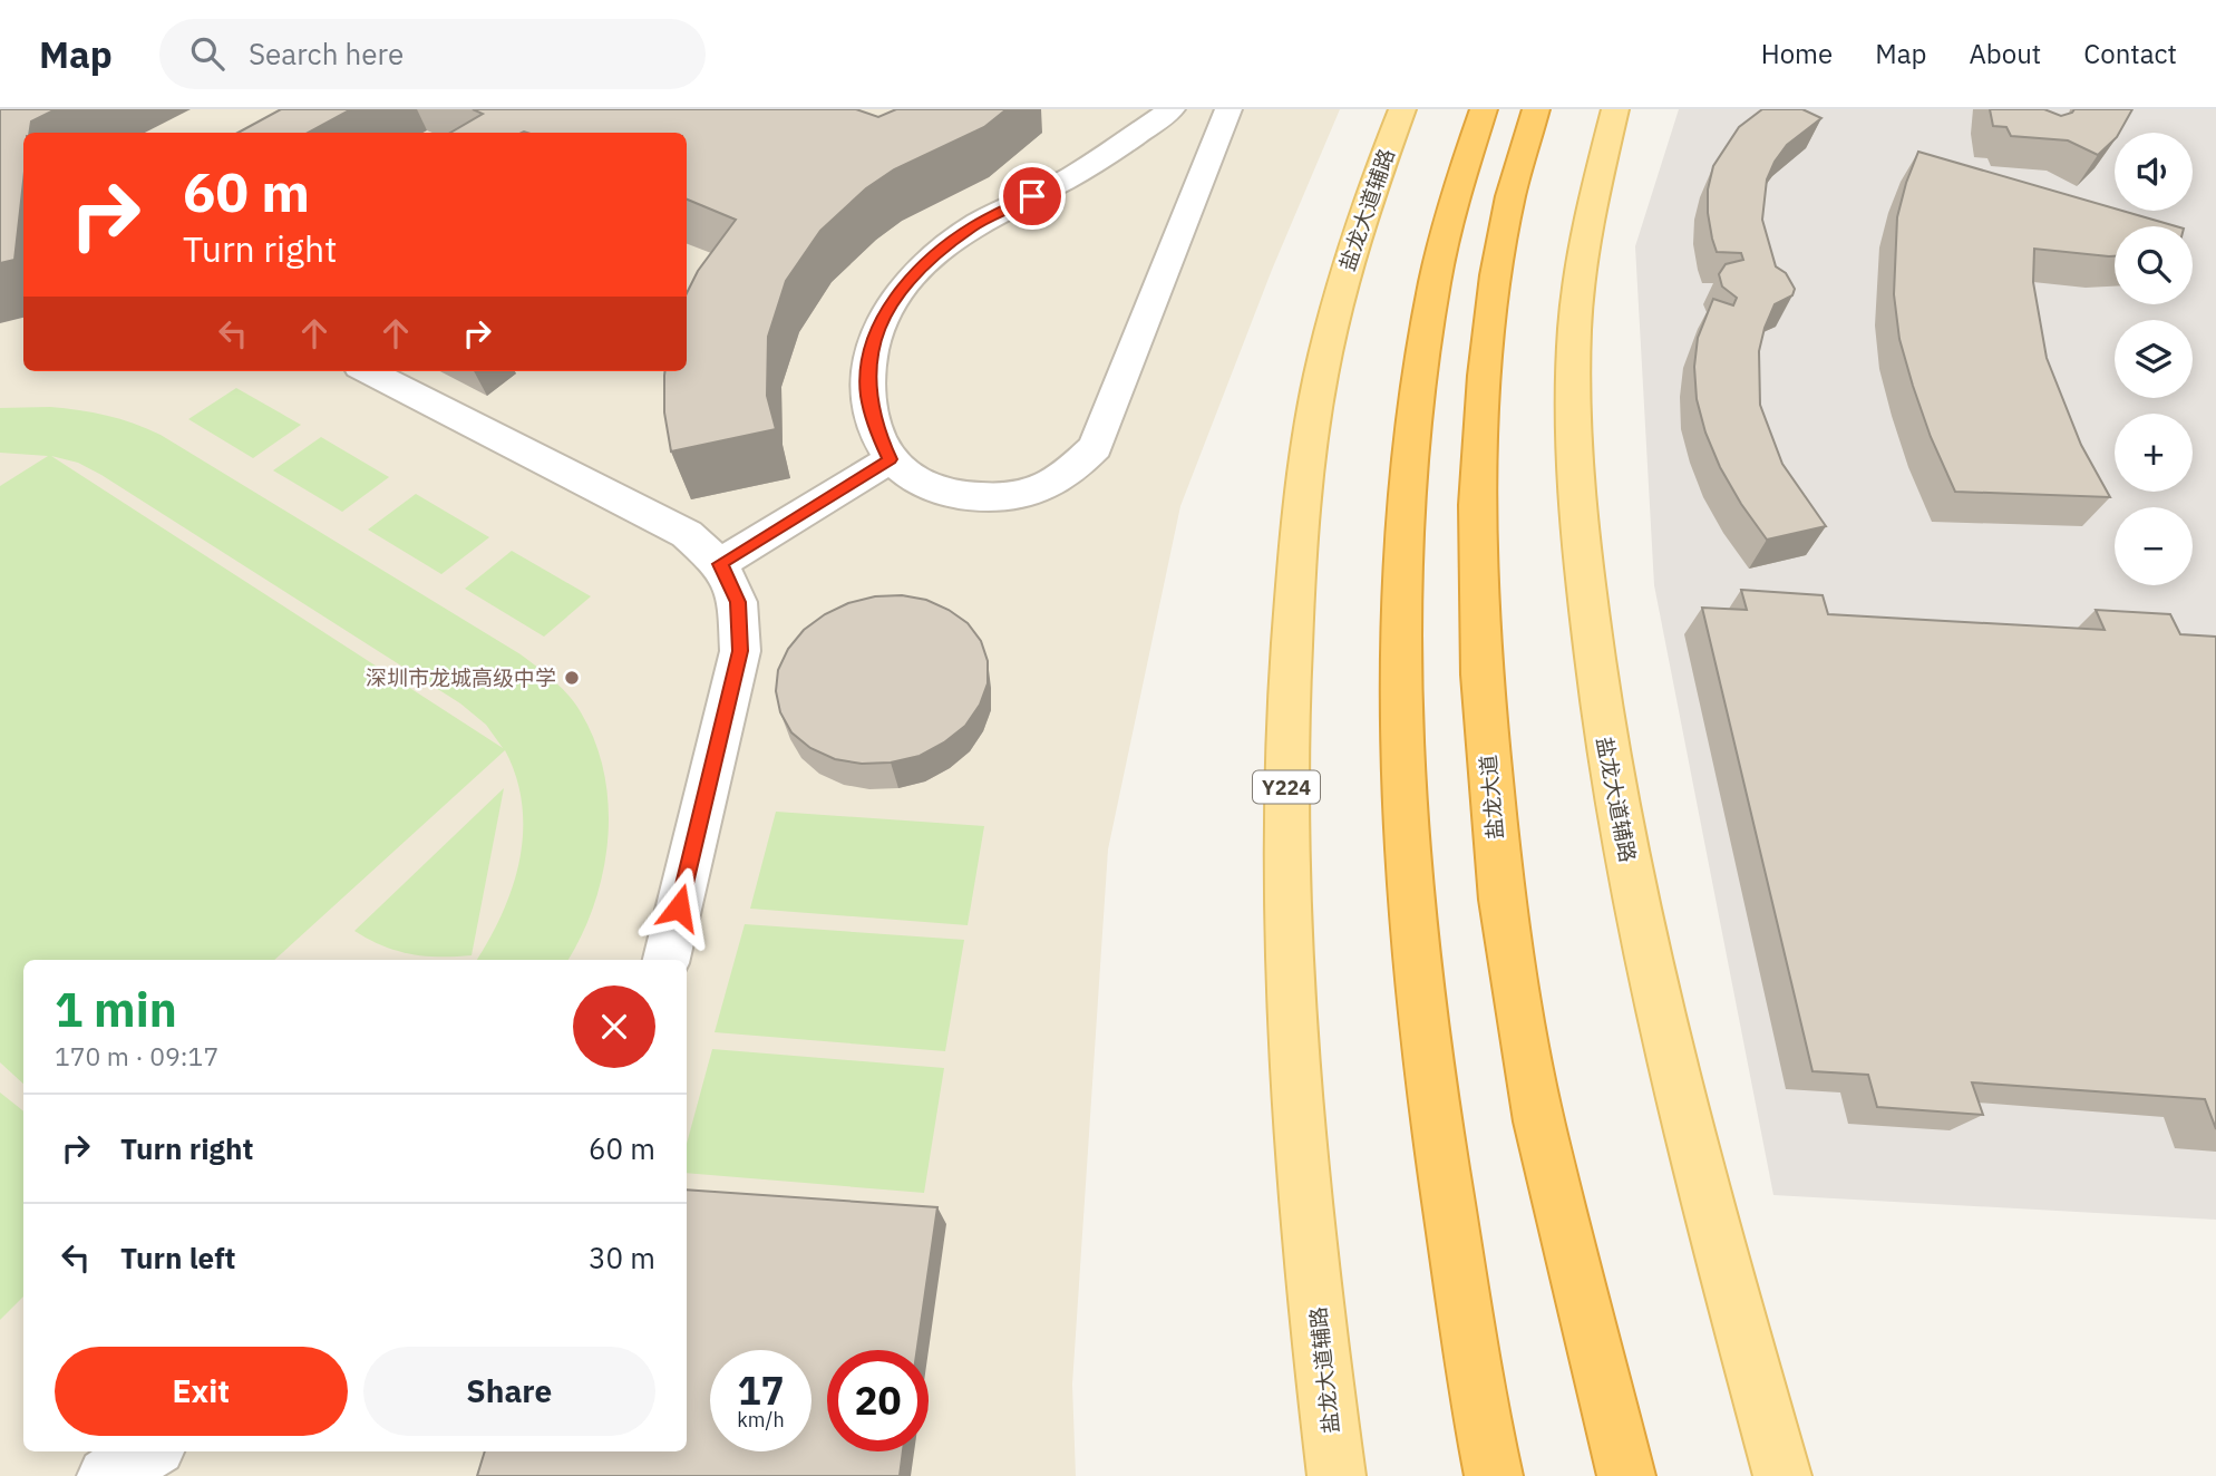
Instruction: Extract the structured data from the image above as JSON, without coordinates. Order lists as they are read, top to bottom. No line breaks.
{"streets":{"highway":["盐龙大道"],"main road":["盐龙大道辅路","Y224"]},"places":["深圳市龙城高级中学"],"page":{"header":"Map","search":"Search here","nav":["Home","Map","About","Contact"],"map_buttons":["+","−"],"turn":["60 m","Turn right"],"heading":["1 min","170 m · 09:17"],"list":[{"name":"Turn right","value":"60 m"},{"name":"Turn left","value":"30 m"}],"buttons":["Exit","Share"],"speed":"17 km/h","limit":"20"}}
